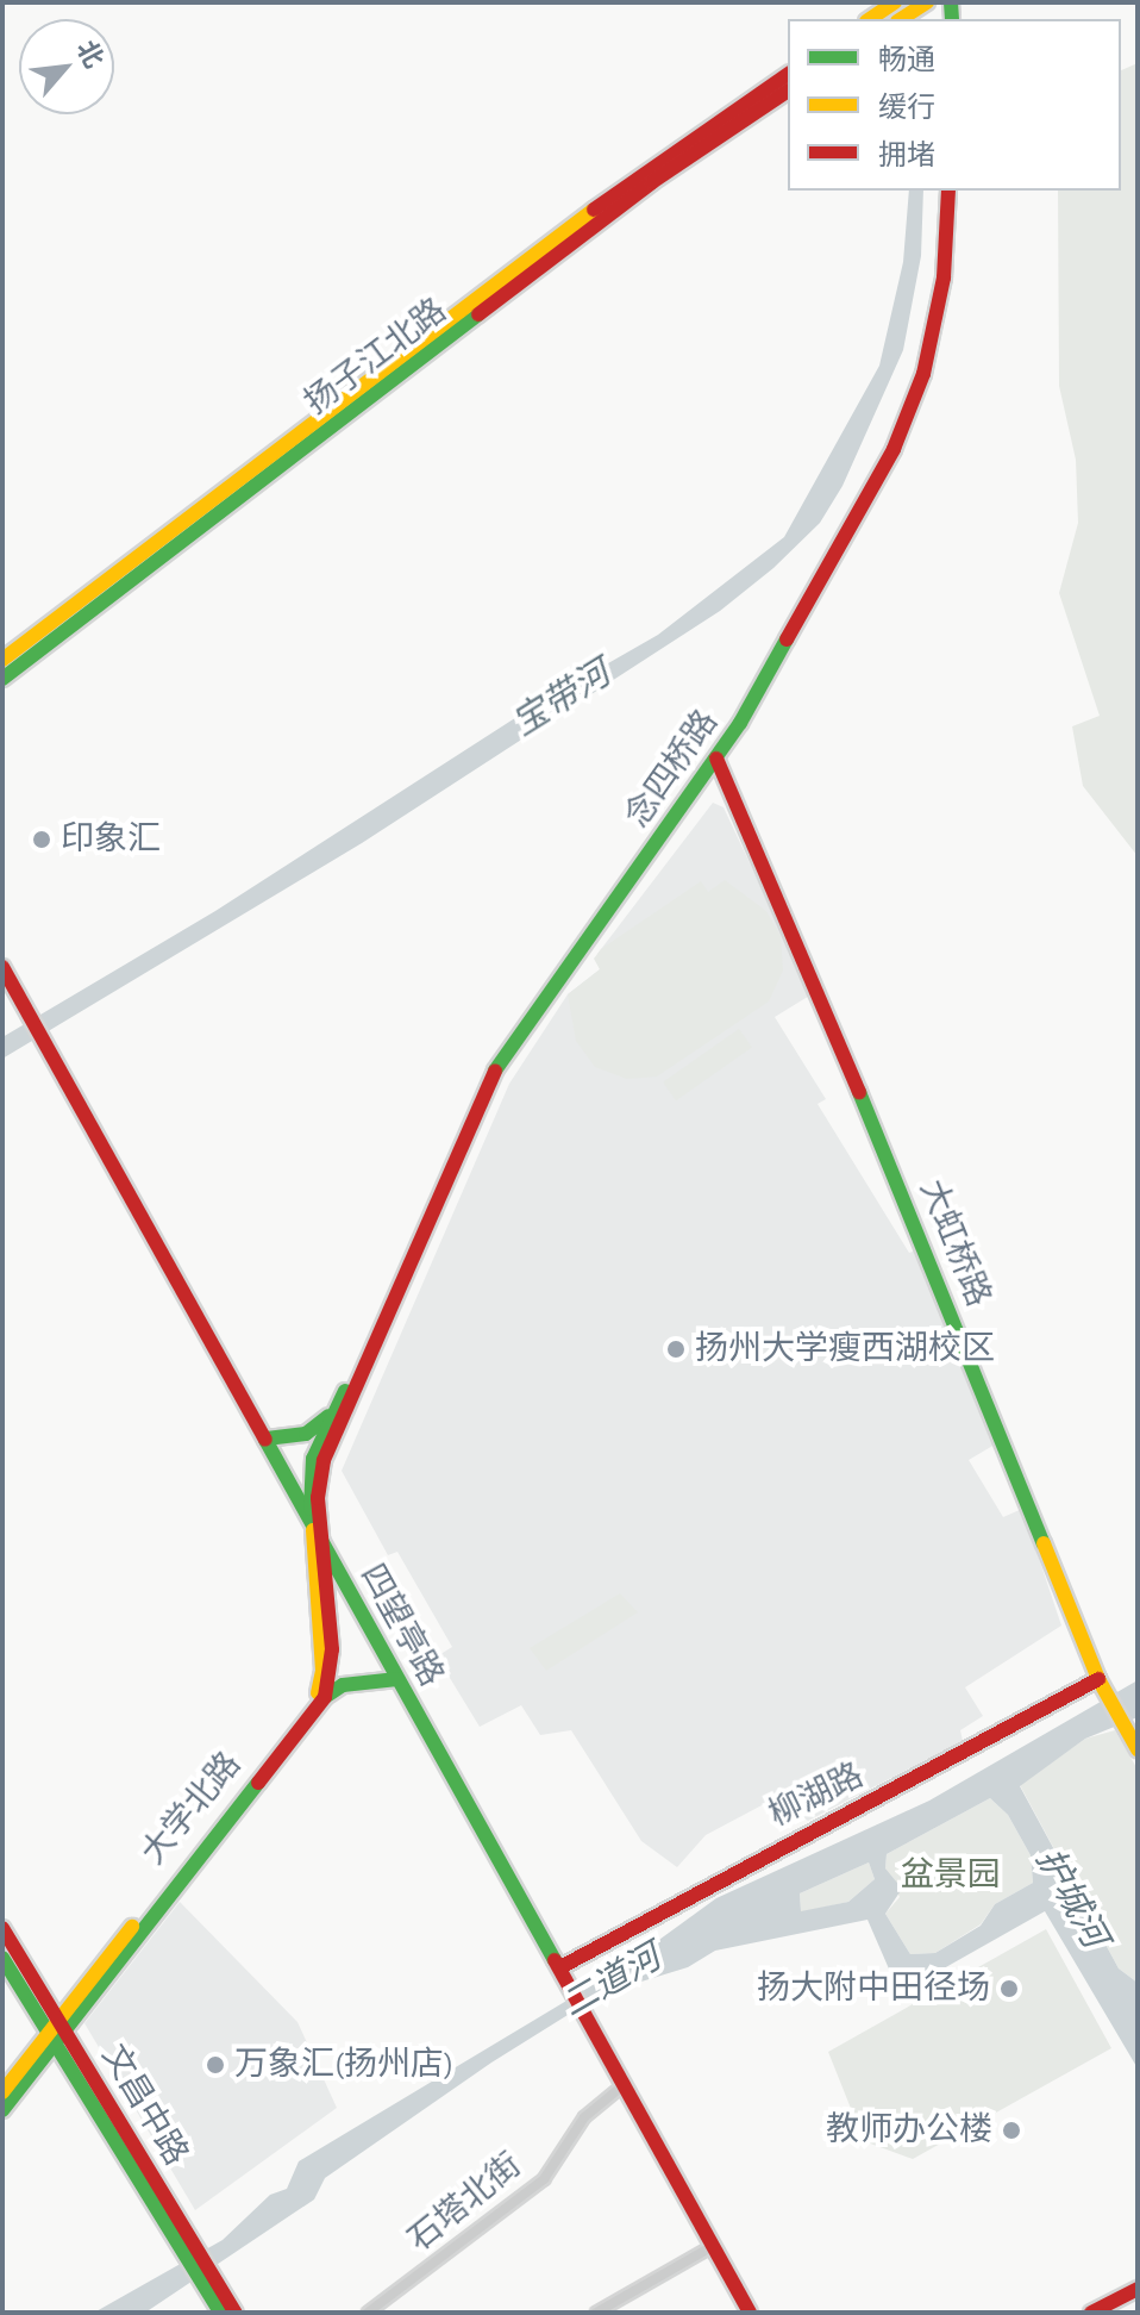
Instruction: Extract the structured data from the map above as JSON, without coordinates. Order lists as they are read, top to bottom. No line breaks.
{"streets":{"street":["扬子江北路","念四桥路","大虹桥路","四望亭路","柳湖路","大学北路","文昌中路","石塔北街"]},"crossings":[["念四桥路","大虹桥路"],["念四桥路","四望亭路"],["念四桥路","大学北路"],["大虹桥路","柳湖路"],["四望亭路","柳湖路"],["四望亭路","大学北路"],["四望亭路","石塔北街"],["大学北路","文昌中路"]],"water":["宝带河","护城河","二道河"],"parks":["盆景园"],"places":["印象汇","扬州大学瘦西湖校区","扬大附中田径场","万象汇(扬州店)","教师办公楼"],"legend":["畅通","缓行","拥堵"],"north":"top right"}
